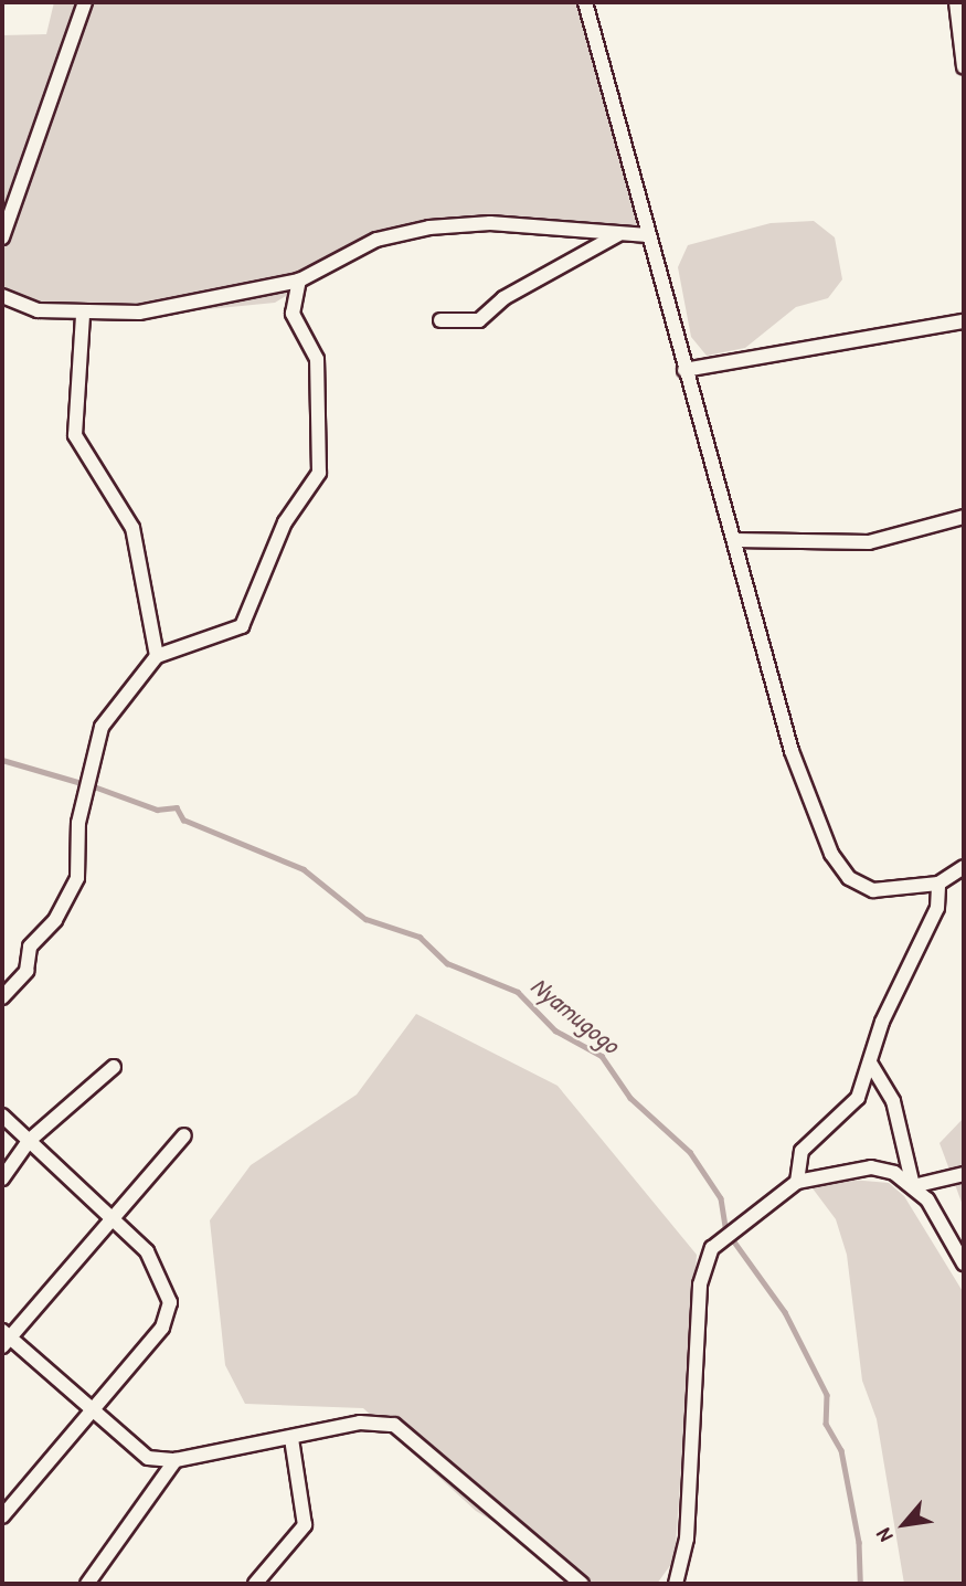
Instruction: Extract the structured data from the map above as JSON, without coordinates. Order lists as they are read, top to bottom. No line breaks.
{"water":["Nyamugogo"],"north":"bottom left"}
